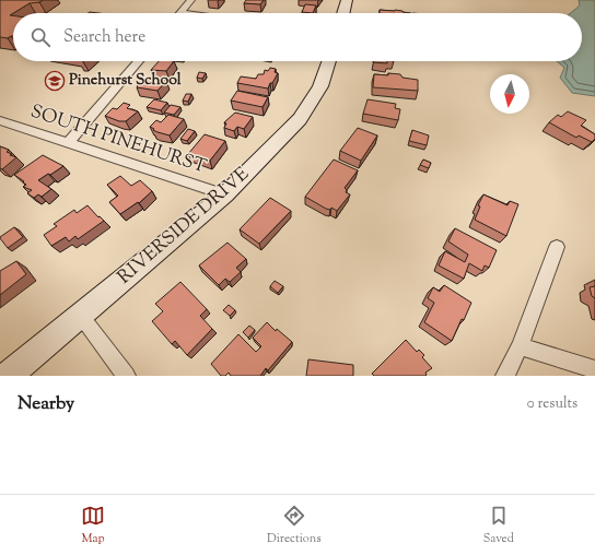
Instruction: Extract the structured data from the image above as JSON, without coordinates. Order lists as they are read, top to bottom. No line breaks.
{"streets":{"street":["SOUTH PINEHURST","RIVERSIDE DRIVE"]},"crossings":[["SOUTH PINEHURST","RIVERSIDE DRIVE"]],"places":{"school or university":["Pinehurst School"]},"north":"bottom","page":{"search":"Search here","heading":["Nearby","0 results"],"nav":["Map","Directions","Saved"]}}
